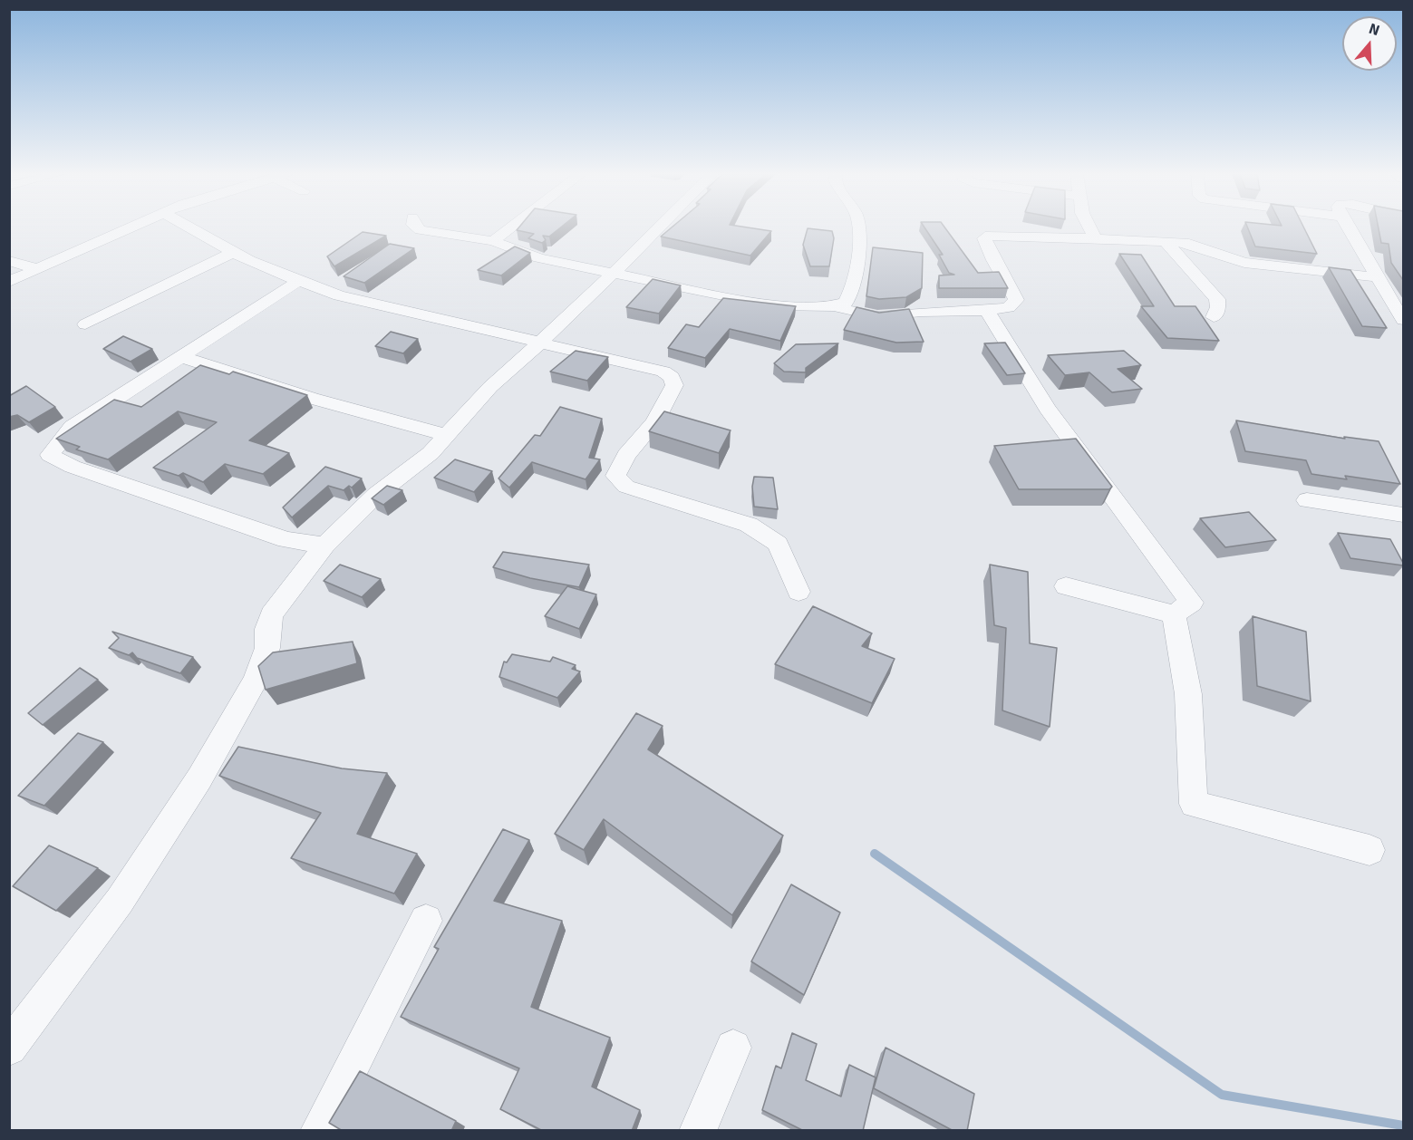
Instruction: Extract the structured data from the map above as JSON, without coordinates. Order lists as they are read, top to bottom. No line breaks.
{"north":"top"}
